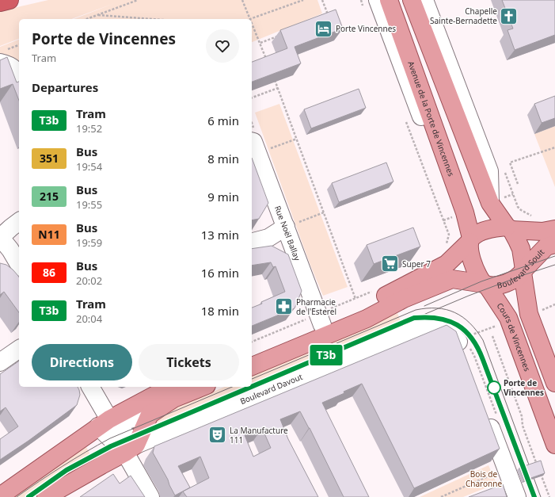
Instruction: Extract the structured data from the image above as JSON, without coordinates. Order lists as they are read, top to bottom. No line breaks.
{"streets":{"main road":["Avenue de la Porte de Vincennes","Boulevard Soult","Cours de Vincennes","Boulevard Davout"],"street":["Rue Noël Ballay"]},"crossings":[["Avenue de la Porte de Vincennes","Boulevard Soult"],["Avenue de la Porte de Vincennes","Cours de Vincennes"],["Boulevard Soult","Cours de Vincennes"],["Cours de Vincennes","Boulevard Davout"]],"parks":["Bois de Charonne"],"places":{"church":["Chapelle Sainte-Bernadette"],"hotel":["Porte Vincennes"],"supermarket":["Super 7"],"pharmacy":["Pharmacie de l'Esterel"],"other":["Porte de Vincennes"],"theatre":["La Manufacture 111"]},"lines":["tram line T3b"],"page":{"on_map":"T3b","heading":[["Porte de Vincennes","Tram"],"Departures"],"list":[{"mark":"T3b","name":"Tram","note":"19:52","value":"6 min"},{"mark":"351","name":"Bus","note":"19:54","value":"8 min"},{"mark":"215","name":"Bus","note":"19:55","value":"9 min"},{"mark":"N11","name":"Bus","note":"19:59","value":"13 min"},{"mark":"86","name":"Bus","note":"20:02","value":"16 min"},{"mark":"T3b","name":"Tram","note":"20:04","value":"18 min"}],"buttons":["Directions","Tickets"]}}
